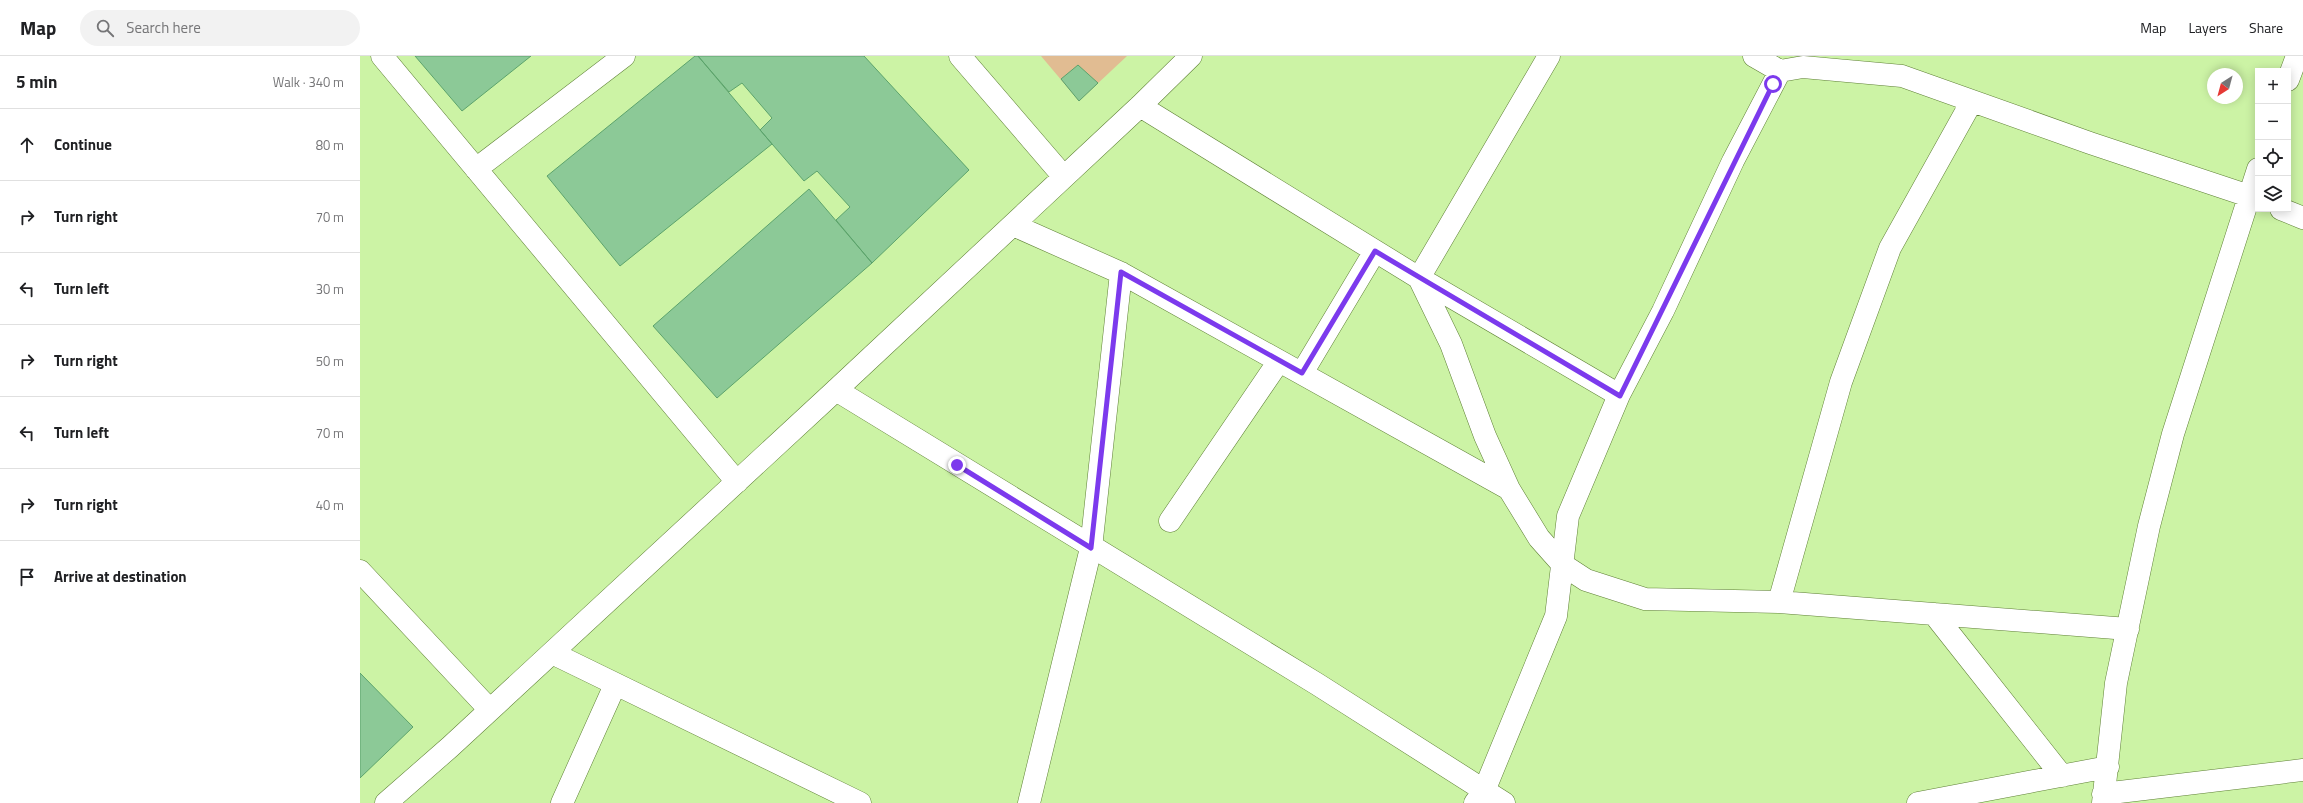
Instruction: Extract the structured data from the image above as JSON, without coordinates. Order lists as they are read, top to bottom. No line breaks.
{"north":"bottom left","page":{"header":"Map","search":"Search here","nav":["Map","Layers","Share"],"heading":["5 min","Walk · 340 m"],"map_buttons":["+","−"],"list":[["Continue","80 m"],["Turn right","70 m"],["Turn left","30 m"],["Turn right","50 m"],["Turn left","70 m"],["Turn right","40 m"],"Arrive at destination"]}}
